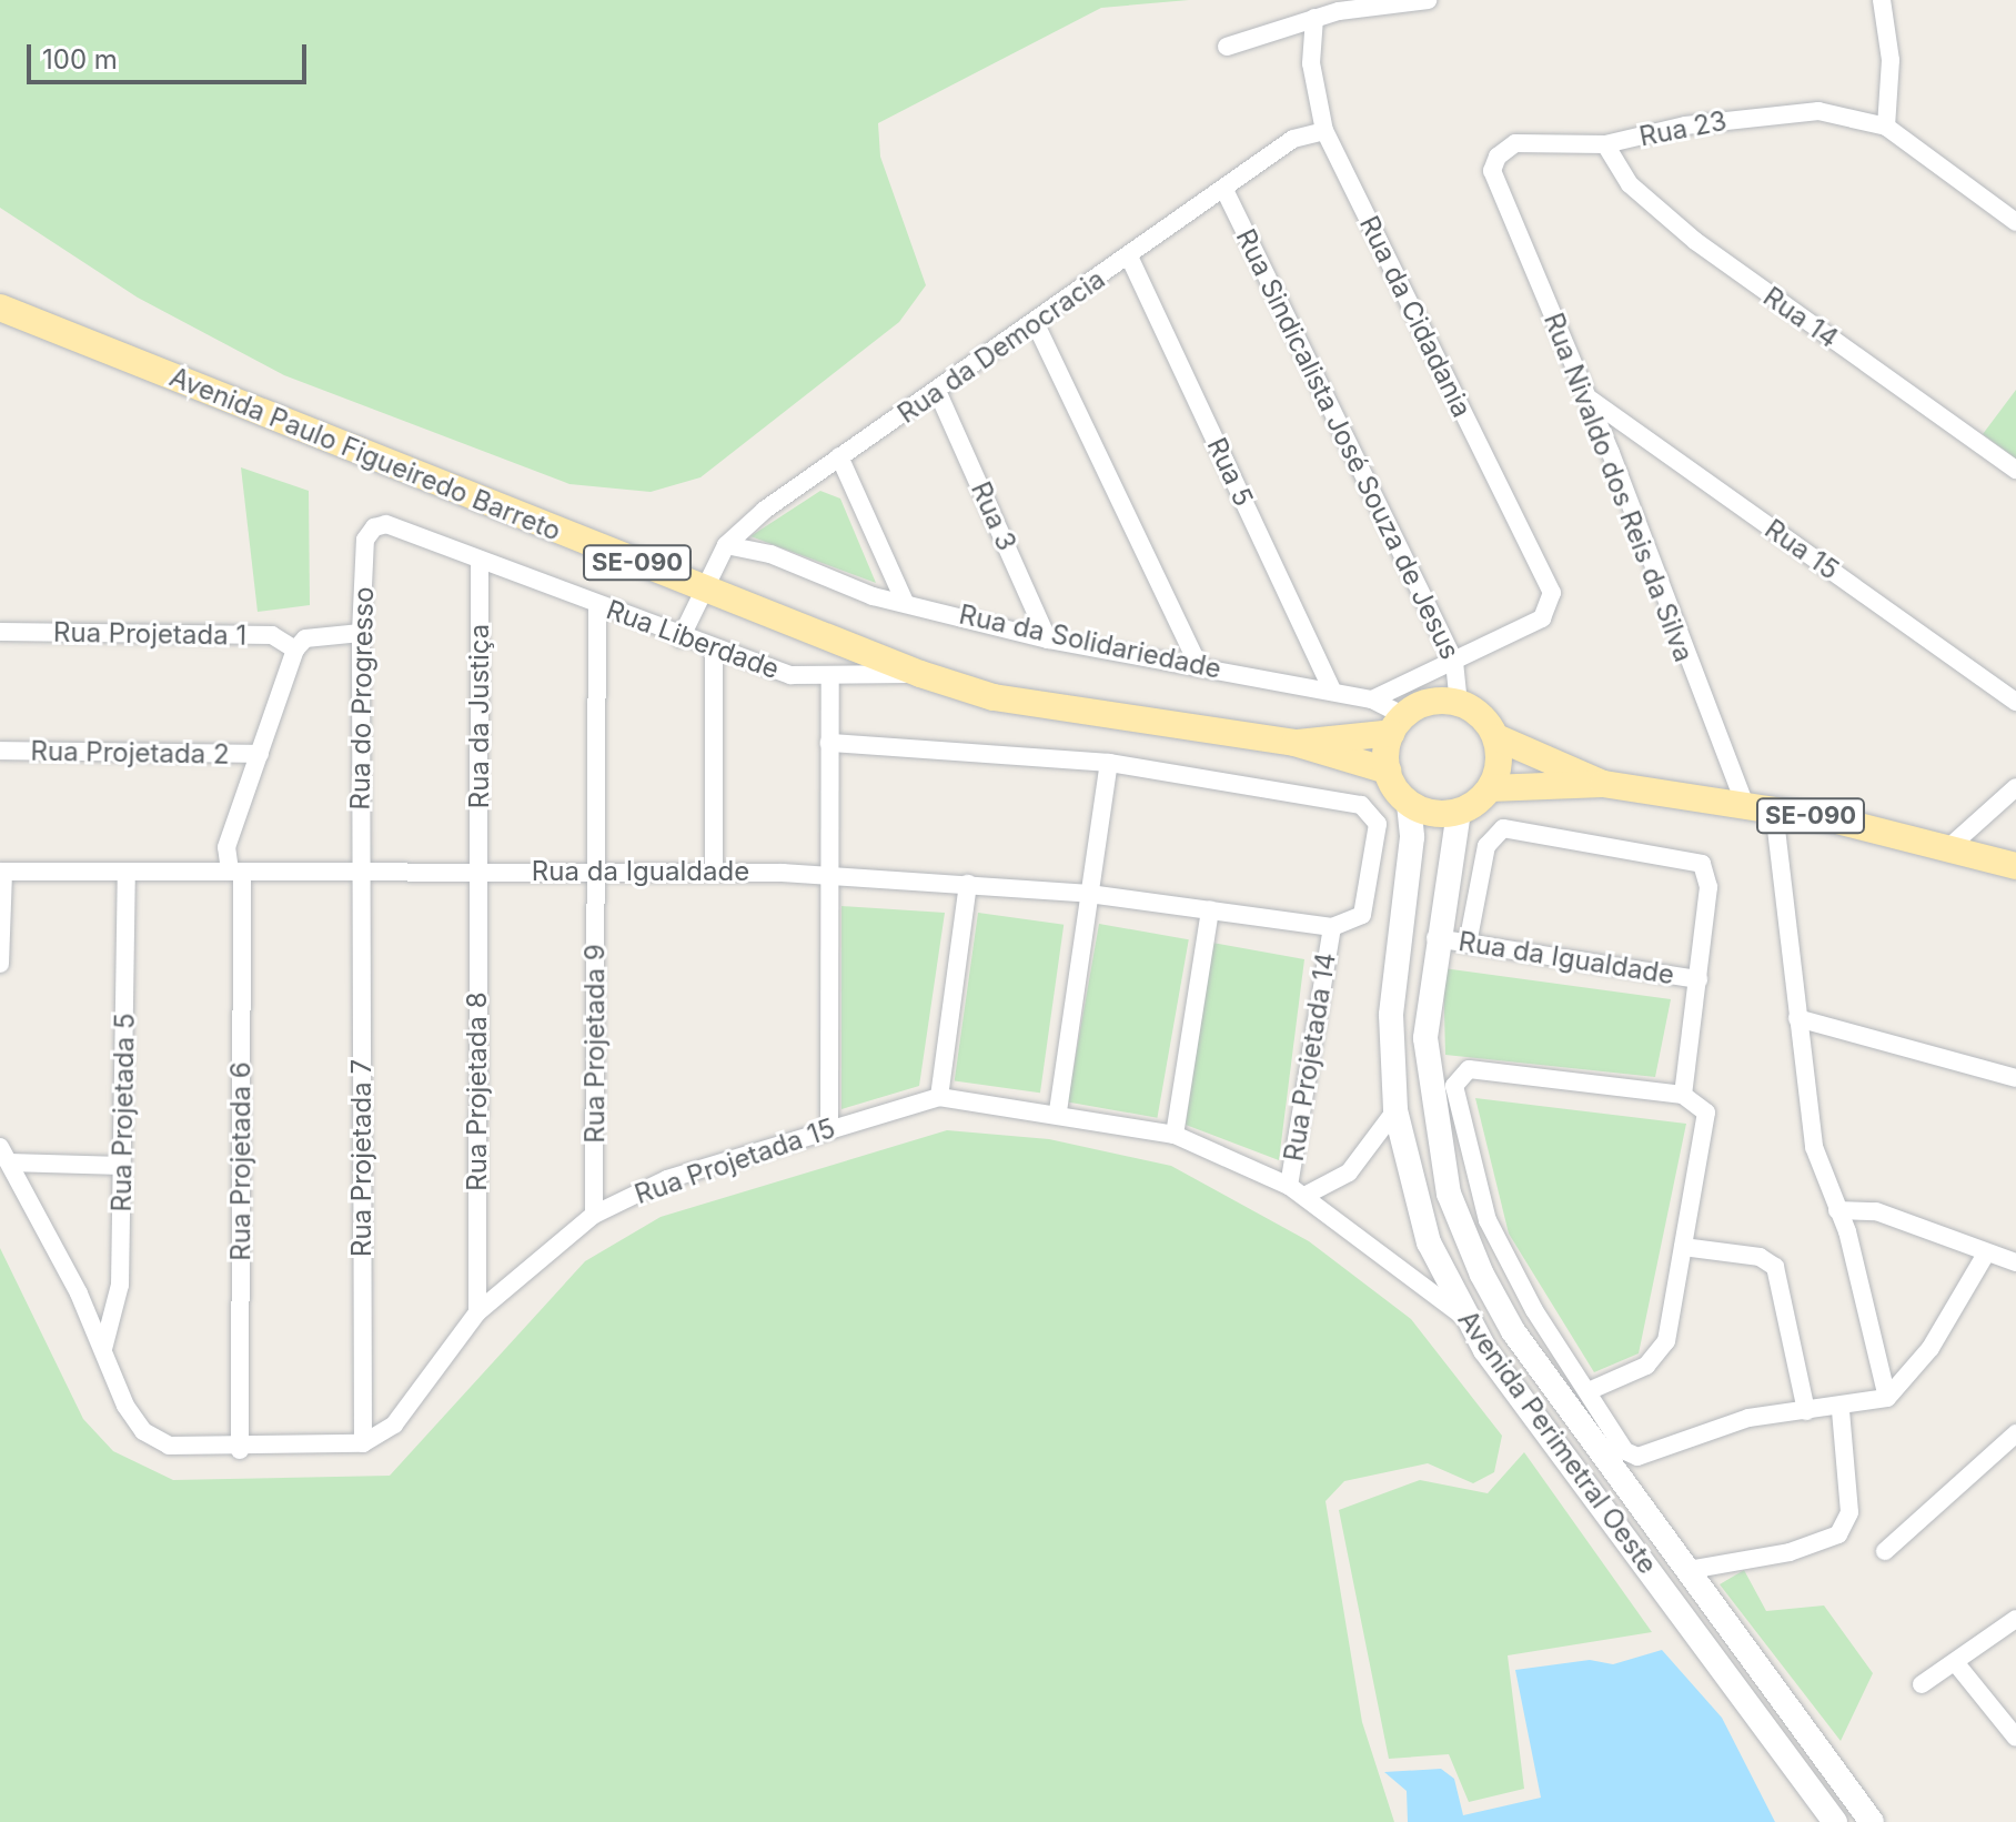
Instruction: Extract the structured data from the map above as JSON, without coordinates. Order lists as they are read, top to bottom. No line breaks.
{"streets":{"main road":["Avenida Paulo Figueiredo Barreto","SE-090","Avenida Perimetral Oeste"],"street":["Rua 23","Rua da Cidadania","Rua 14","Rua da Democracia","Rua Sindicalista José Souza de Jesus","Rua 5","Rua Nivaldo dos Reis da Silva","Rua 3","Rua 15","Rua Projetada 1","Rua Liberdade","Rua da Solidariedade","Rua do Progresso","Rua da Justiça","Rua Projetada 2","Rua da Igualdade","Rua Projetada 9","Rua Projetada 14","Rua Projetada 8","Rua Projetada 5","Rua Projetada 7","Rua Projetada 6","Rua Projetada 15"]},"crossings":[["Rua 23","Rua 14"],["Rua 23","Rua Nivaldo dos Reis da Silva"],["Rua da Cidadania","Rua da Democracia"],["Rua da Cidadania","Rua Sindicalista José Souza de Jesus"],["Rua da Democracia","Rua Sindicalista José Souza de Jesus"],["Rua da Democracia","Avenida Paulo Figueiredo Barreto"],["Rua da Democracia","Rua 5"],["Rua da Democracia","Rua 3"],["Rua da Democracia","Rua Liberdade"],["Rua da Democracia","Rua da Solidariedade"],["Rua Sindicalista José Souza de Jesus","Avenida Paulo Figueiredo Barreto"],["Rua Sindicalista José Souza de Jesus","SE-090"],["Rua Sindicalista José Souza de Jesus","Rua da Solidariedade"],["Rua Sindicalista José Souza de Jesus","Avenida Perimetral Oeste"],["Avenida Paulo Figueiredo Barreto","SE-090"],["Avenida Paulo Figueiredo Barreto","Rua Liberdade"],["Avenida Paulo Figueiredo Barreto","Rua da Solidariedade"],["Avenida Paulo Figueiredo Barreto","Avenida Perimetral Oeste"],["Rua 5","Rua da Solidariedade"],["Rua Nivaldo dos Reis da Silva","Rua 15"],["Rua Nivaldo dos Reis da Silva","SE-090"],["Rua 3","Rua da Solidariedade"],["SE-090","Rua da Solidariedade"],["SE-090","Avenida Perimetral Oeste"],["Rua Liberdade","Rua do Progresso"],["Rua Liberdade","Rua da Justiça"],["Rua Liberdade","Rua Projetada 9"],["Rua da Solidariedade","Avenida Perimetral Oeste"],["Rua do Progresso","Rua da Igualdade"],["Rua do Progresso","Rua Projetada 7"],["Rua da Justiça","Rua da Igualdade"],["Rua da Justiça","Rua Projetada 8"],["Rua da Igualdade","Rua Projetada 9"],["Rua da Igualdade","Rua Projetada 14"],["Rua da Igualdade","Rua Projetada 8"],["Rua da Igualdade","Rua Projetada 5"],["Rua da Igualdade","Rua Projetada 7"],["Rua da Igualdade","Rua Projetada 6"],["Rua da Igualdade","Avenida Perimetral Oeste"],["Rua Projetada 9","Rua Projetada 15"],["Rua Projetada 14","Rua Projetada 15"],["Rua Projetada 8","Rua Projetada 15"],["Rua Projetada 7","Rua Projetada 15"],["Rua Projetada 15","Avenida Perimetral Oeste"]],"scale_bar":"100 m"}
